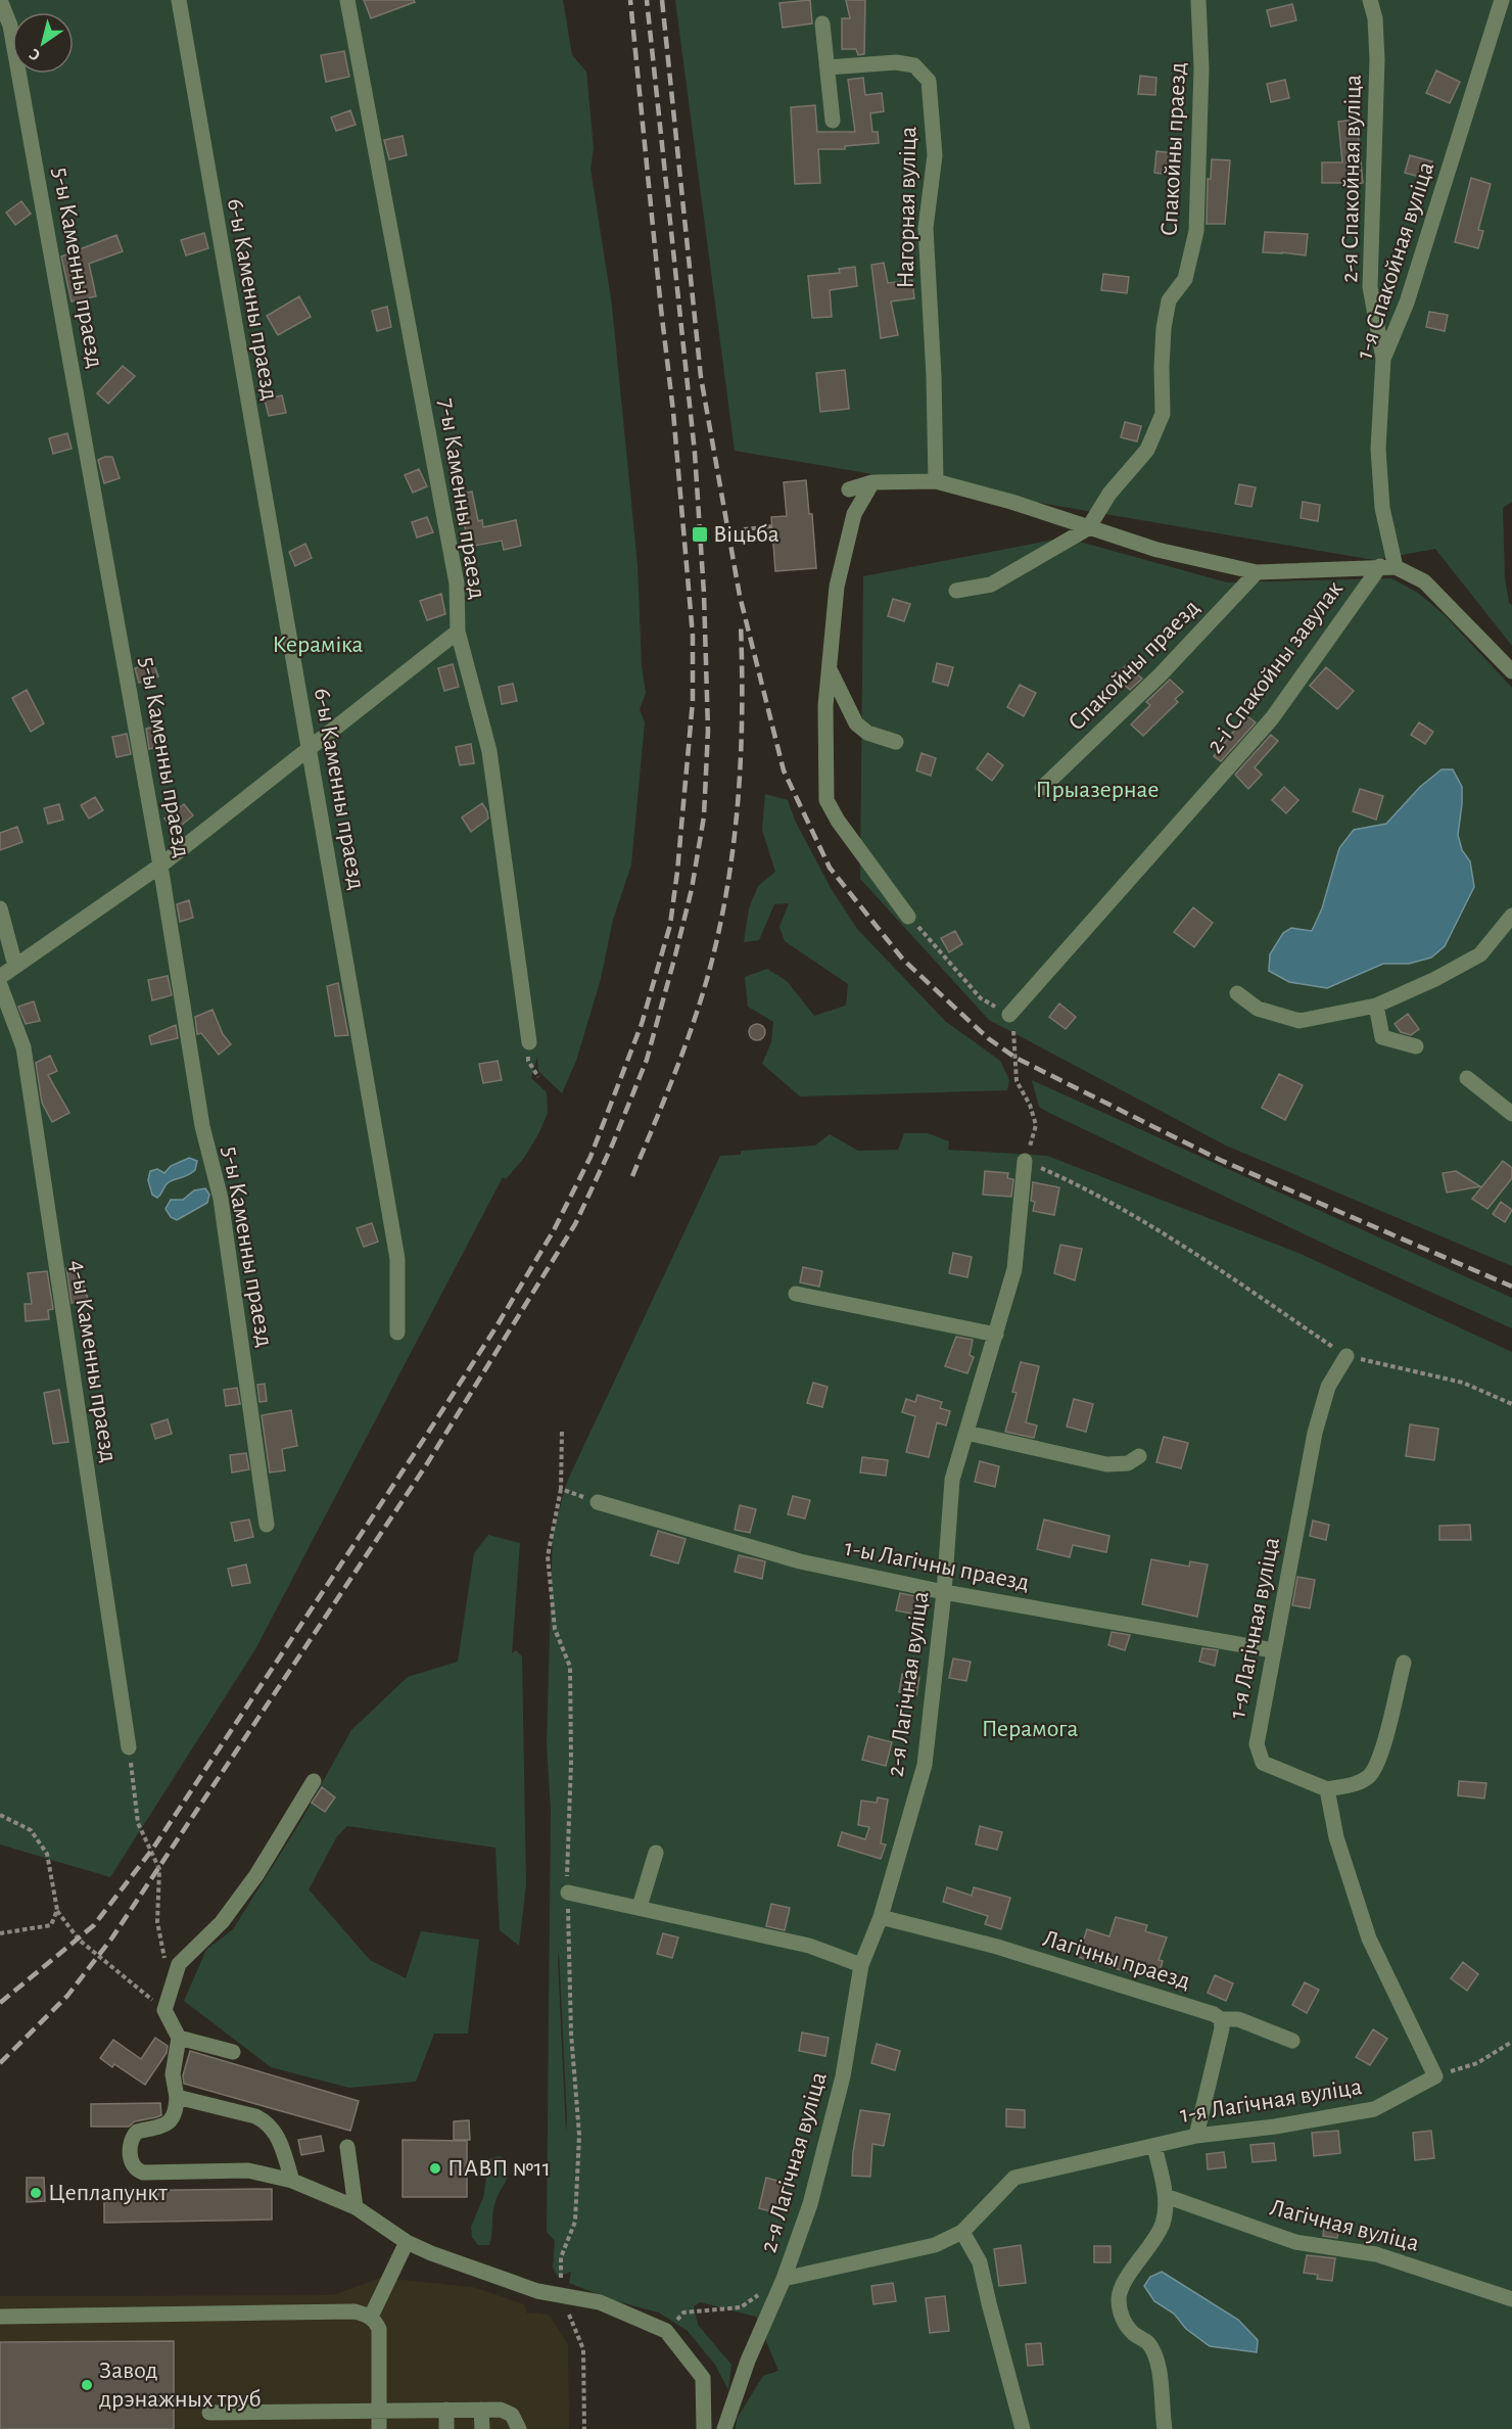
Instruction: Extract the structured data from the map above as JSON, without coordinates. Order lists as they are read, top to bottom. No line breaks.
{"streets":{"street":["Спакойны праезд","2-я Спакойная вуліца","Нагорная вуліца","1-я Спакойная вуліца","5-ы Каменны праезд","6-ы Каменны праезд","7-ы Каменны праезд","2-і Спакойны завулак","4-ы Каменны праезд","1-ы Лагічны праезд","1-я Лагічная вуліца","2-я Лагічная вуліца","Лагічны праезд","Лагічная вуліца"]},"crossings":[["Спакойны праезд","1-я Спакойная вуліца"],["Спакойны праезд","2-і Спакойны завулак"],["2-я Спакойная вуліца","1-я Спакойная вуліца"],["1-я Спакойная вуліца","2-і Спакойны завулак"],["1-ы Лагічны праезд","1-я Лагічная вуліца"],["1-ы Лагічны праезд","2-я Лагічная вуліца"],["1-я Лагічная вуліца","2-я Лагічная вуліца"],["2-я Лагічная вуліца","Лагічны праезд"]],"parks":["Кераміка","Прыазернае","Перамога"],"places":{"transit":["Віцьба"],"other":["ПАВП №11","Цеплапункт","Завод дрэнажных труб"]},"north":"bottom left"}
